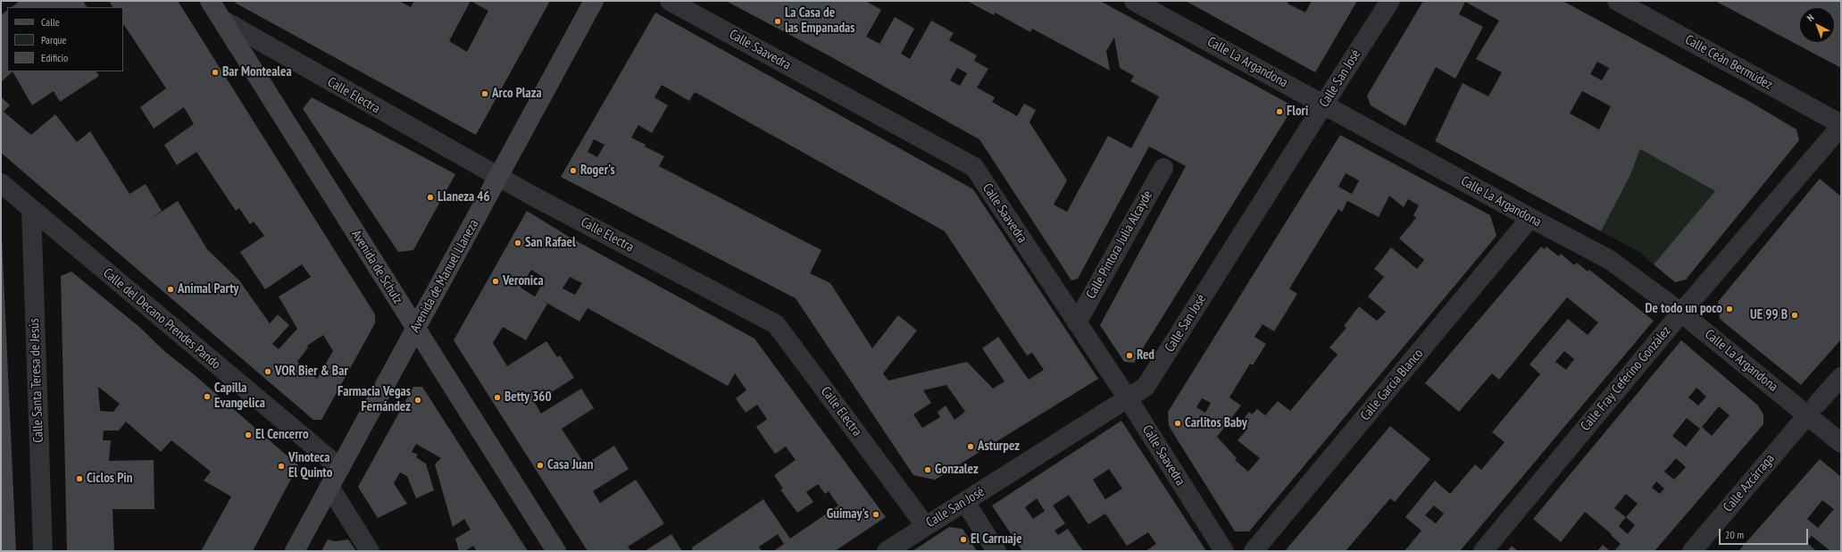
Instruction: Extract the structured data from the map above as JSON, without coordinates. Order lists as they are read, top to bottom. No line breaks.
{"streets":{"street":["Calle Saavedra","Calle La Argandona","Calle Ceán Bermúdez","Calle San José","Calle Electra","Calle Pintora Julia Alcayde","Avenida de Schulz","Avenida de Manuel Llaneza","Calle del Decano Prendes Pando","Calle Fray Ceferino González","Calle Santa Teresa de Jesús","Calle García Blanco","Calle Azcárraga"]},"crossings":[["Calle Saavedra","Calle San José"],["Calle Saavedra","Calle Pintora Julia Alcayde"],["Calle La Argandona","Calle San José"],["Calle La Argandona","Calle Fray Ceferino González"],["Calle La Argandona","Calle García Blanco"],["Calle La Argandona","Calle Azcárraga"],["Calle Ceán Bermúdez","Calle Fray Ceferino González"],["Calle San José","Calle Electra"],["Calle Electra","Avenida de Schulz"],["Calle Electra","Avenida de Manuel Llaneza"],["Avenida de Schulz","Avenida de Manuel Llaneza"],["Avenida de Manuel Llaneza","Calle del Decano Prendes Pando"],["Calle del Decano Prendes Pando","Calle Santa Teresa de Jesús"]],"places":["La Casa de las Empanadas","Bar Montealea","Arco Plaza","Flori","Roger's","Llaneza 46","San Rafael","Veronica","Animal Party","De todo un poco","UE 99 B","Red","VOR Bier & Bar","Capilla Evangelica","Betty 360","Farmacia Vegas Fernández","Carlitos Baby","El Cencerro","Asturpez","Casa Juan","Vinoteca El Quinto","Gonzalez","Ciclos Pin","Guimay's","El Carruaje"],"legend":["Calle","Parque","Edificio"],"scale_bar":"20 m","north":"top left"}
